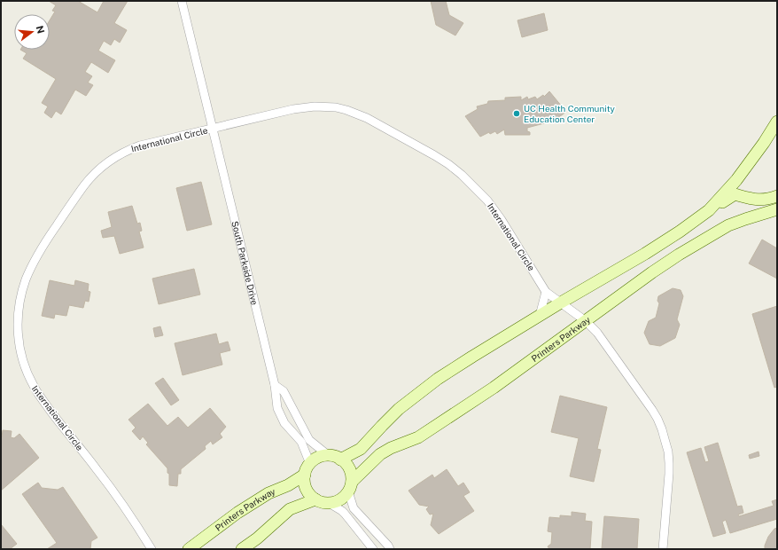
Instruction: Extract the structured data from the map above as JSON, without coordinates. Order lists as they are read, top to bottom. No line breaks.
{"streets":{"main road":["Printers Parkway"],"street":["International Circle","South Parkside Drive"]},"crossings":[["International Circle","South Parkside Drive"],["International Circle","Printers Parkway"],["South Parkside Drive","Printers Parkway"]],"places":["UC Health Community Education Center"],"north":"right"}
